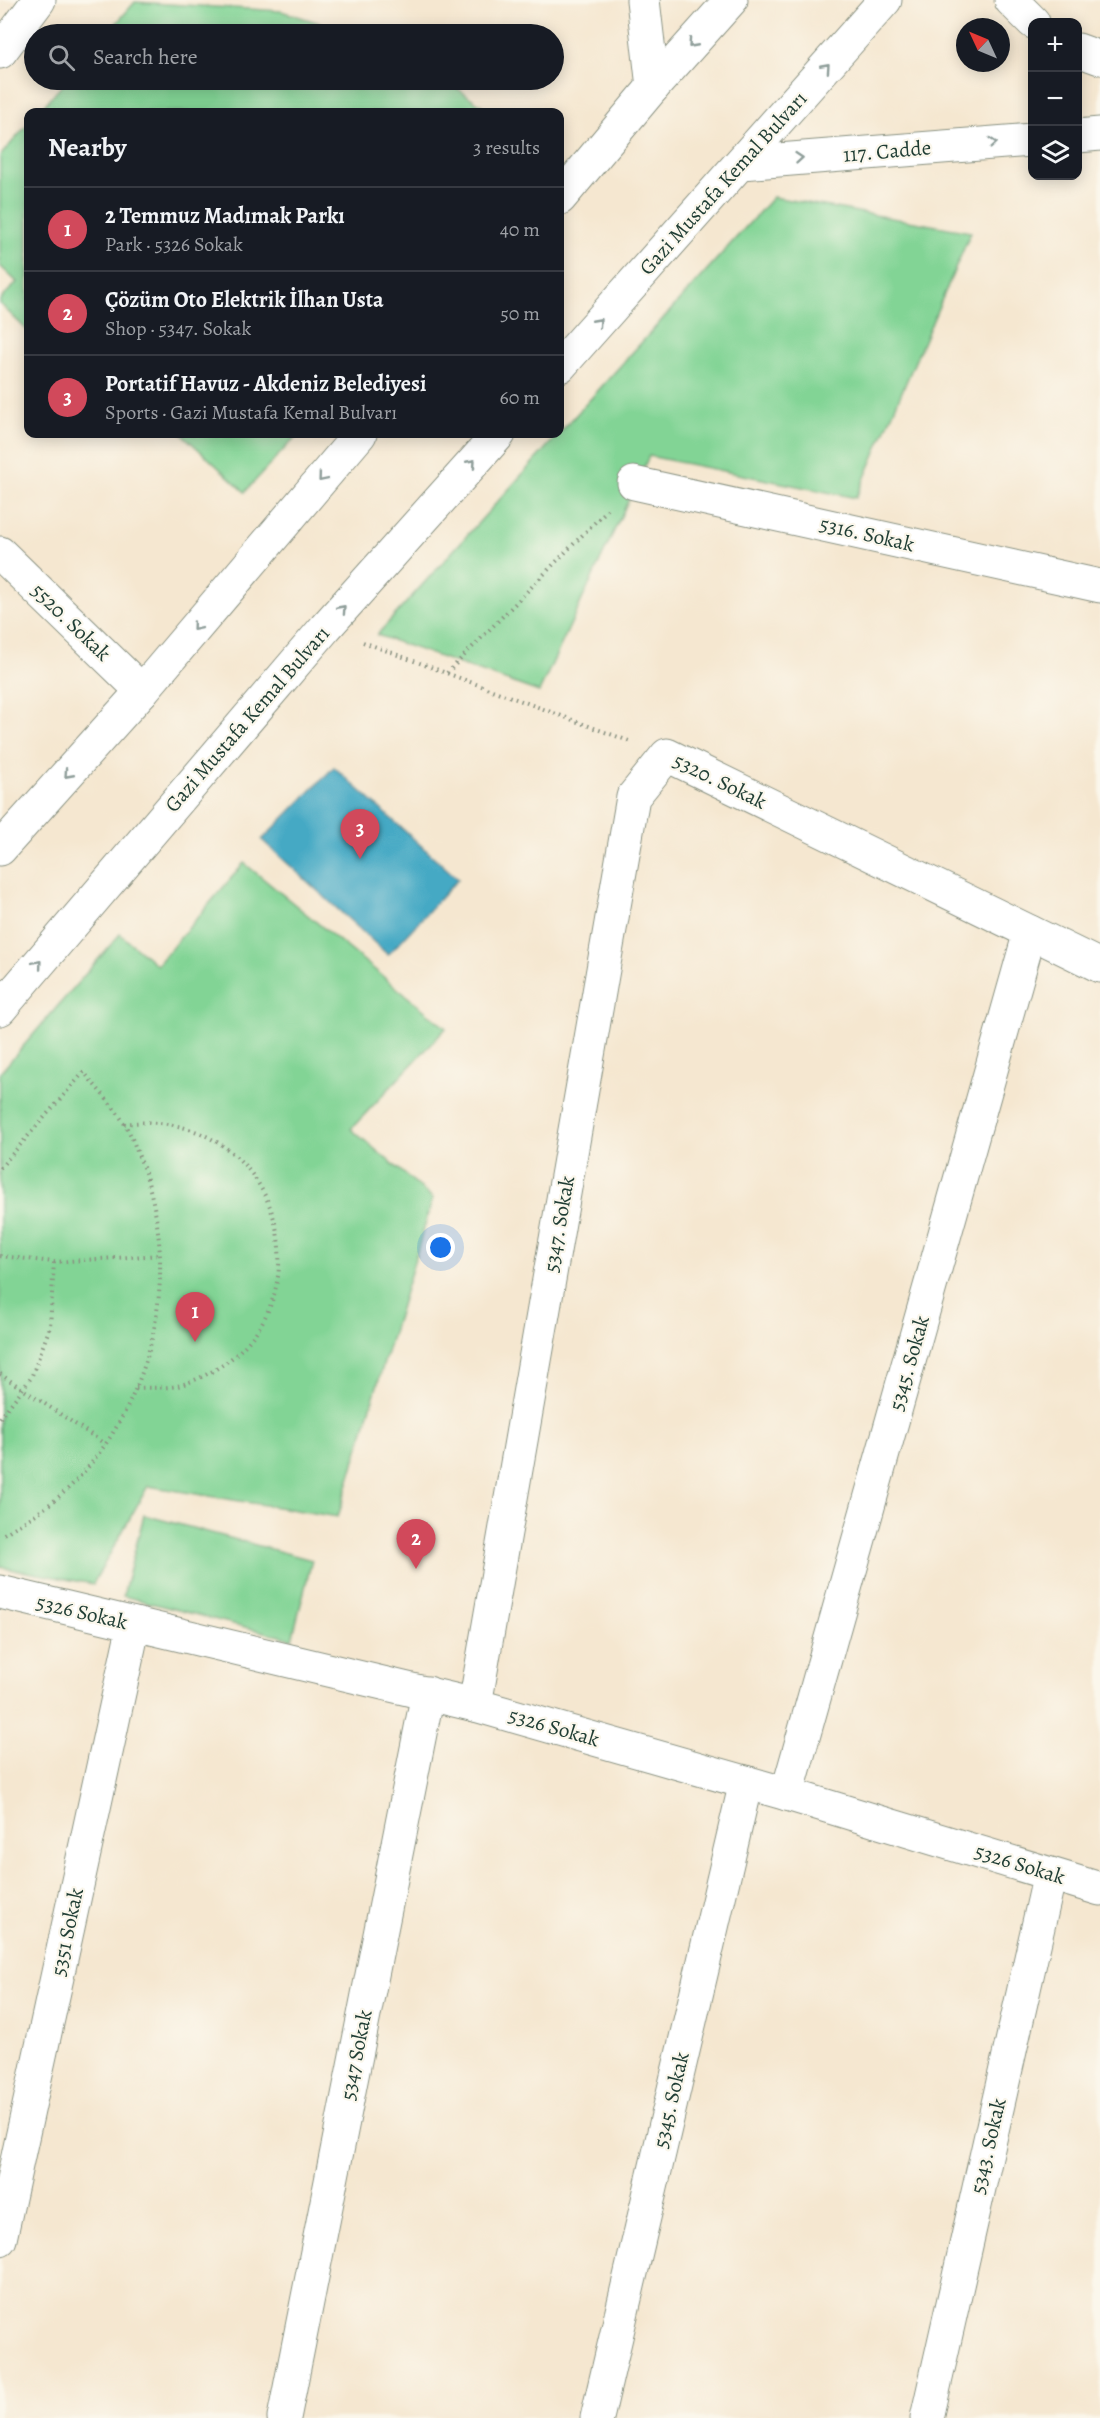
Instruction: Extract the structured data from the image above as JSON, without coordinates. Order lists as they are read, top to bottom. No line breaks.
{"streets":{"main road":["117. Cadde","Gazi Mustafa Kemal Bulvarı","5316. Sokak","5520. Sokak","5320. Sokak","5347. Sokak","5345. Sokak","5326 Sokak","5351 Sokak","5347 Sokak","5343. Sokak"]},"crossings":[["117. Cadde","Gazi Mustafa Kemal Bulvarı"],["Gazi Mustafa Kemal Bulvarı","5320. Sokak"],["5320. Sokak","5347. Sokak"],["5320. Sokak","5345. Sokak"],["5347. Sokak","5326 Sokak"],["5345. Sokak","5326 Sokak"],["5326 Sokak","5351 Sokak"],["5326 Sokak","5347 Sokak"],["5326 Sokak","5343. Sokak"]],"one_way":["117. Cadde"],"north":"top left","page":{"map_buttons":["+","−"],"search":"Search here","heading":["Nearby","3 results"],"list":[{"mark":"1","name":"2 Temmuz Madımak Parkı","note":"Park · 5326 Sokak","value":"40 m"},{"mark":"2","name":"Çözüm Oto Elektrik İlhan Usta","note":"Shop · 5347. Sokak","value":"50 m"},{"mark":"3","name":"Portatif Havuz - Akdeniz Belediyesi","note":"Sports · Gazi Mustafa Kemal Bulvarı","value":"60 m"}],"pins":["3","1","2"]}}
